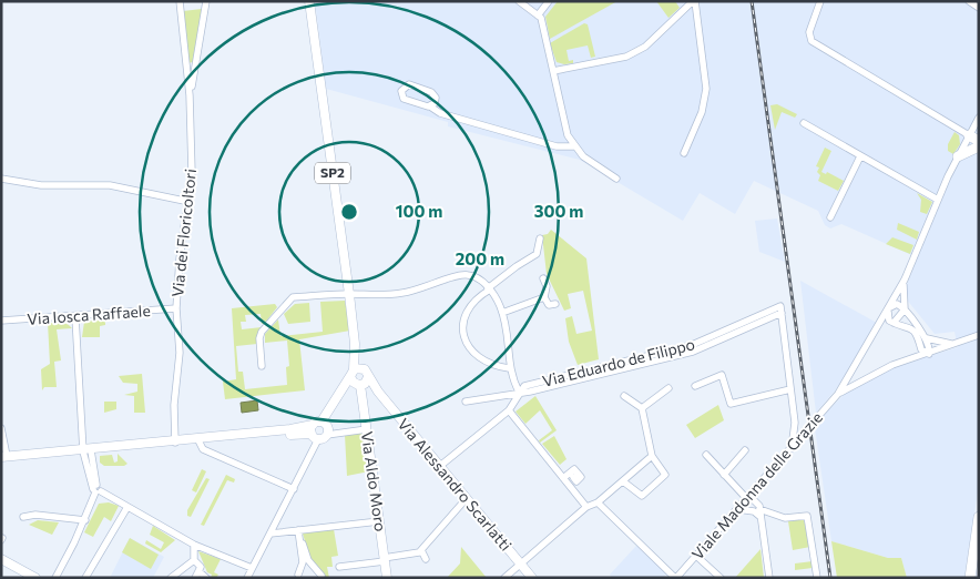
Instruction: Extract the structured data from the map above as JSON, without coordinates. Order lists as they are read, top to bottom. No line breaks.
{"streets":{"main road":["SP2","Via Aldo Moro","Via Alessandro Scarlatti"],"street":["Via dei Floricoltori","Via Iosca Raffaele","Via Eduardo de Filippo","Viale Madonna delle Grazie"]},"crossings":[["SP2","Via Aldo Moro"],["SP2","Via Alessandro Scarlatti"],["Via dei Floricoltori","Via Iosca Raffaele"],["Via Aldo Moro","Via Alessandro Scarlatti"]],"rings":["100 m","300 m","200 m"]}
